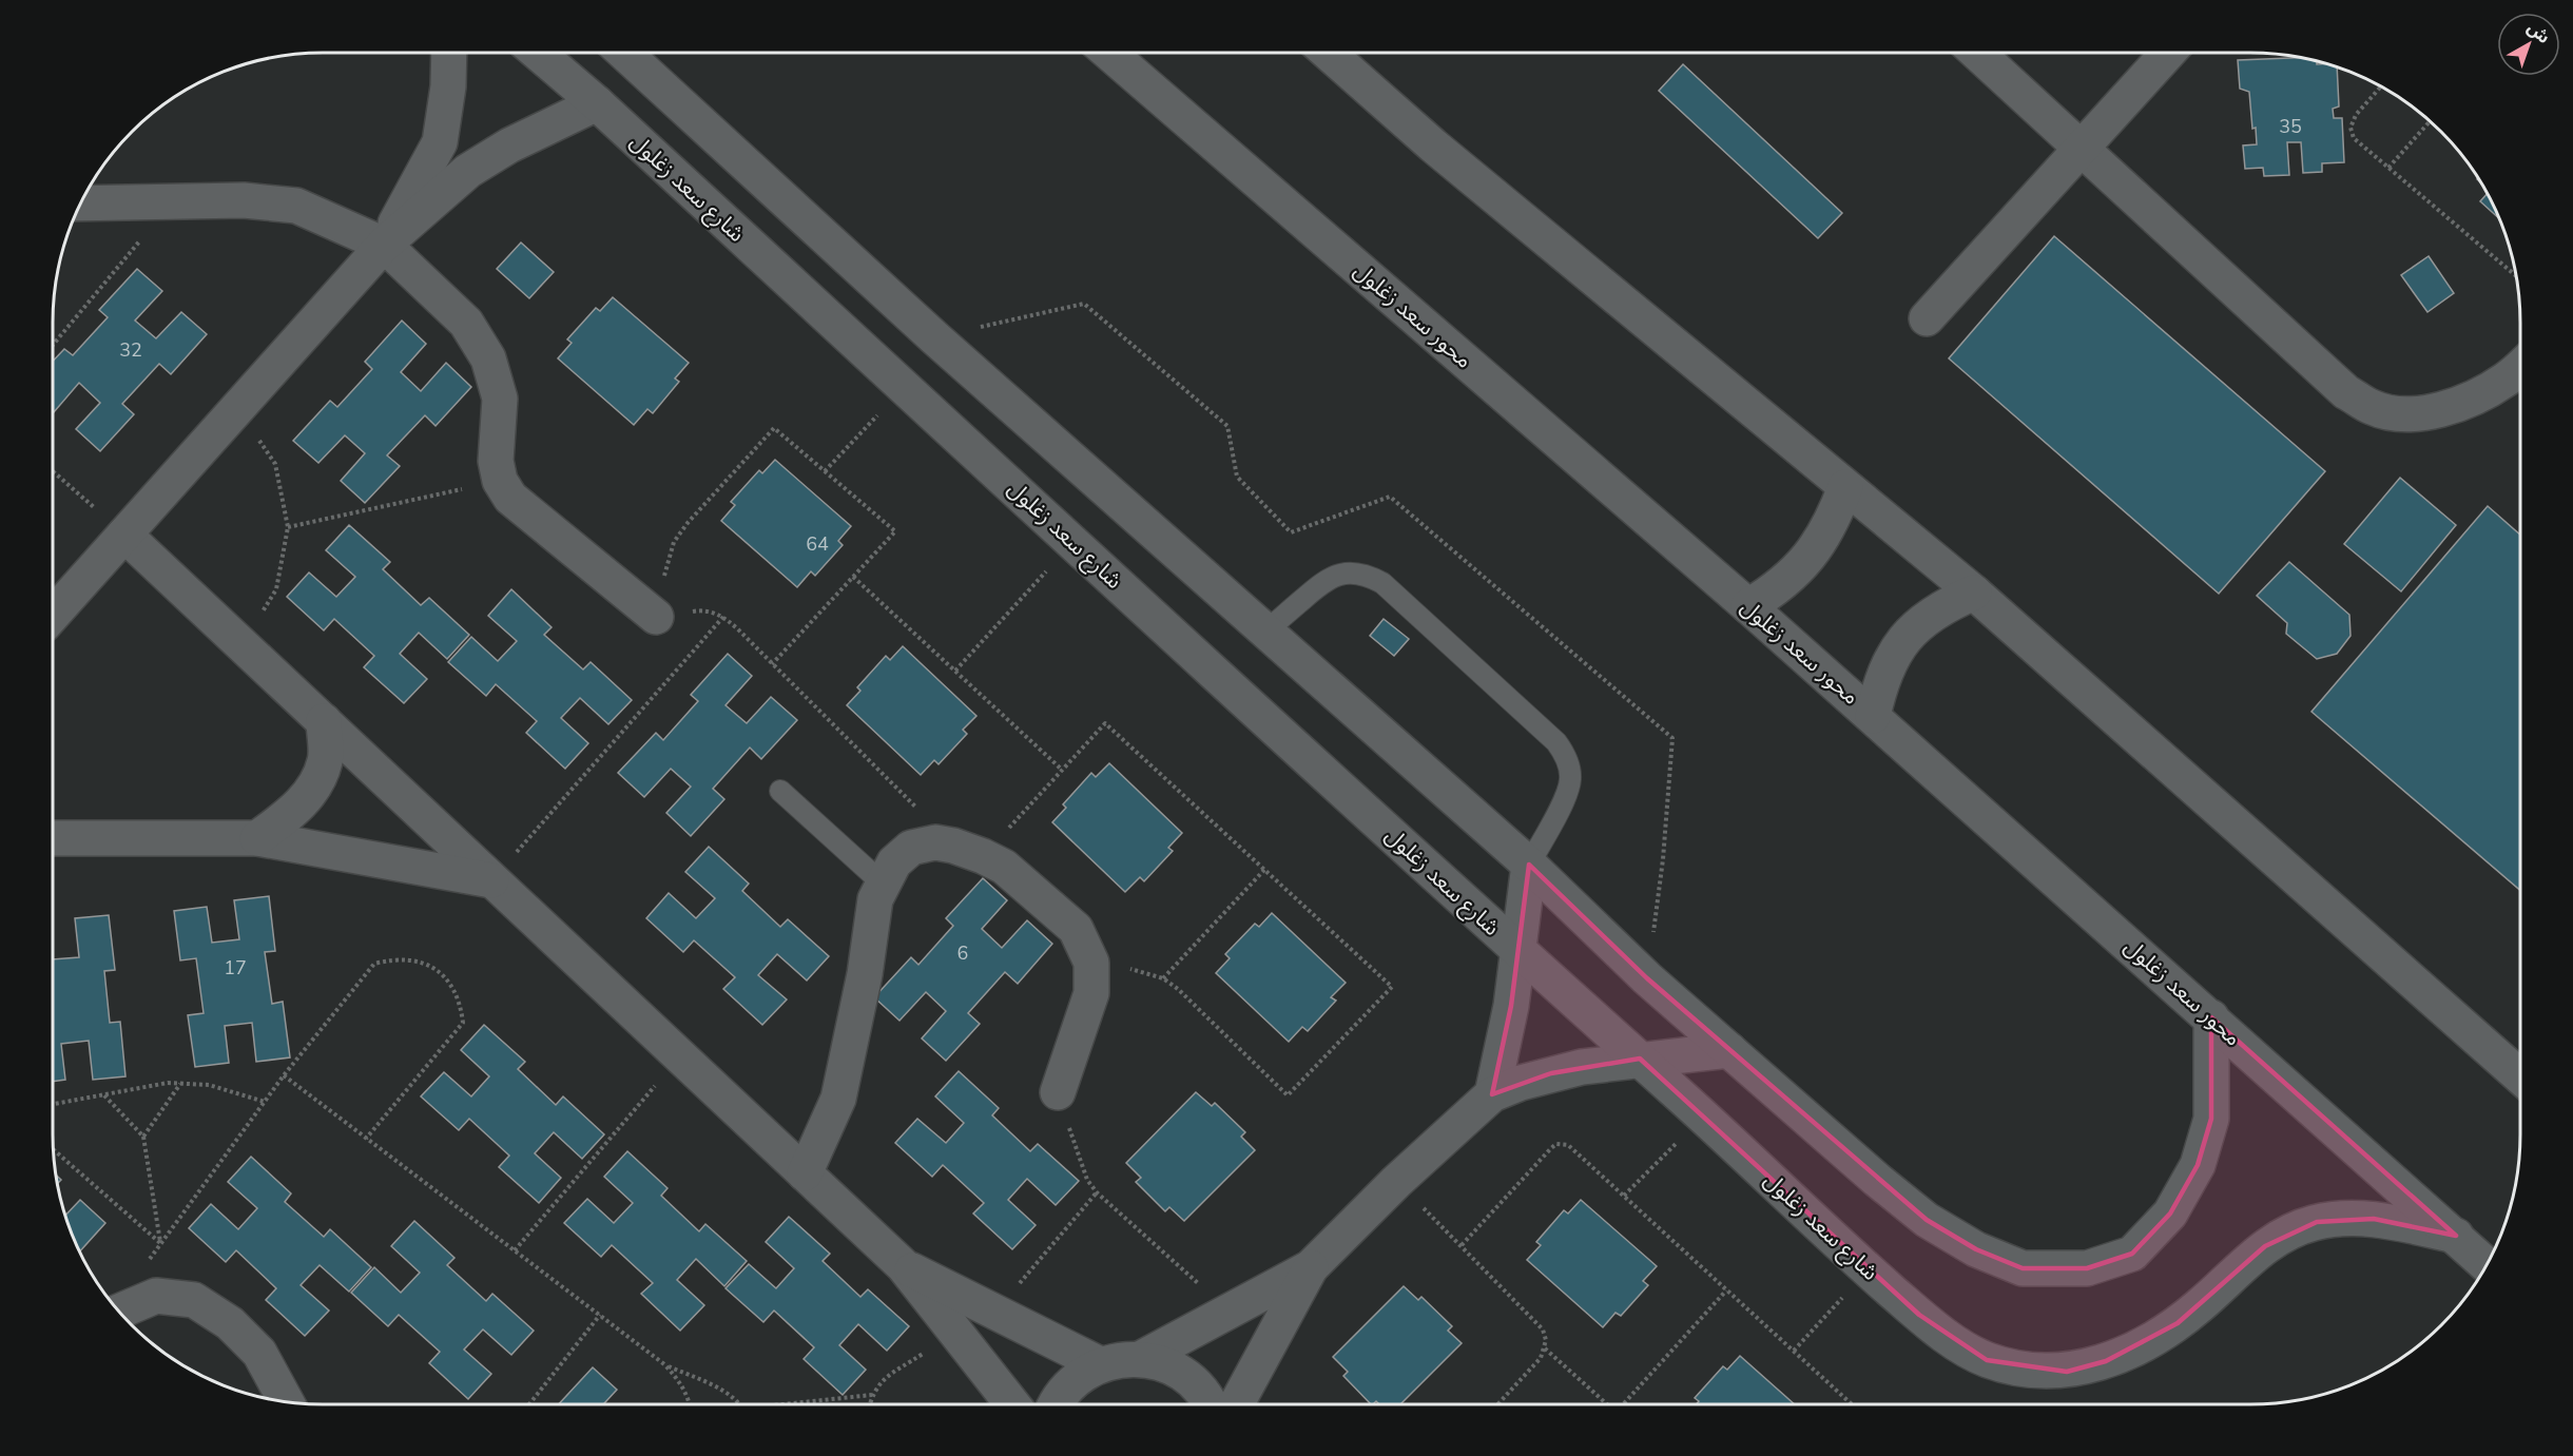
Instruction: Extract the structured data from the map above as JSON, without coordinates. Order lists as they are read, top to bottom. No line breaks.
{"streets":{"street":["شارع سعد زغلول","محور سعد زغلول"]},"crossings":[["شارع سعد زغلول","محور سعد زغلول"]],"house_numbers":["35","32","64","6","17"],"north":"top right"}
